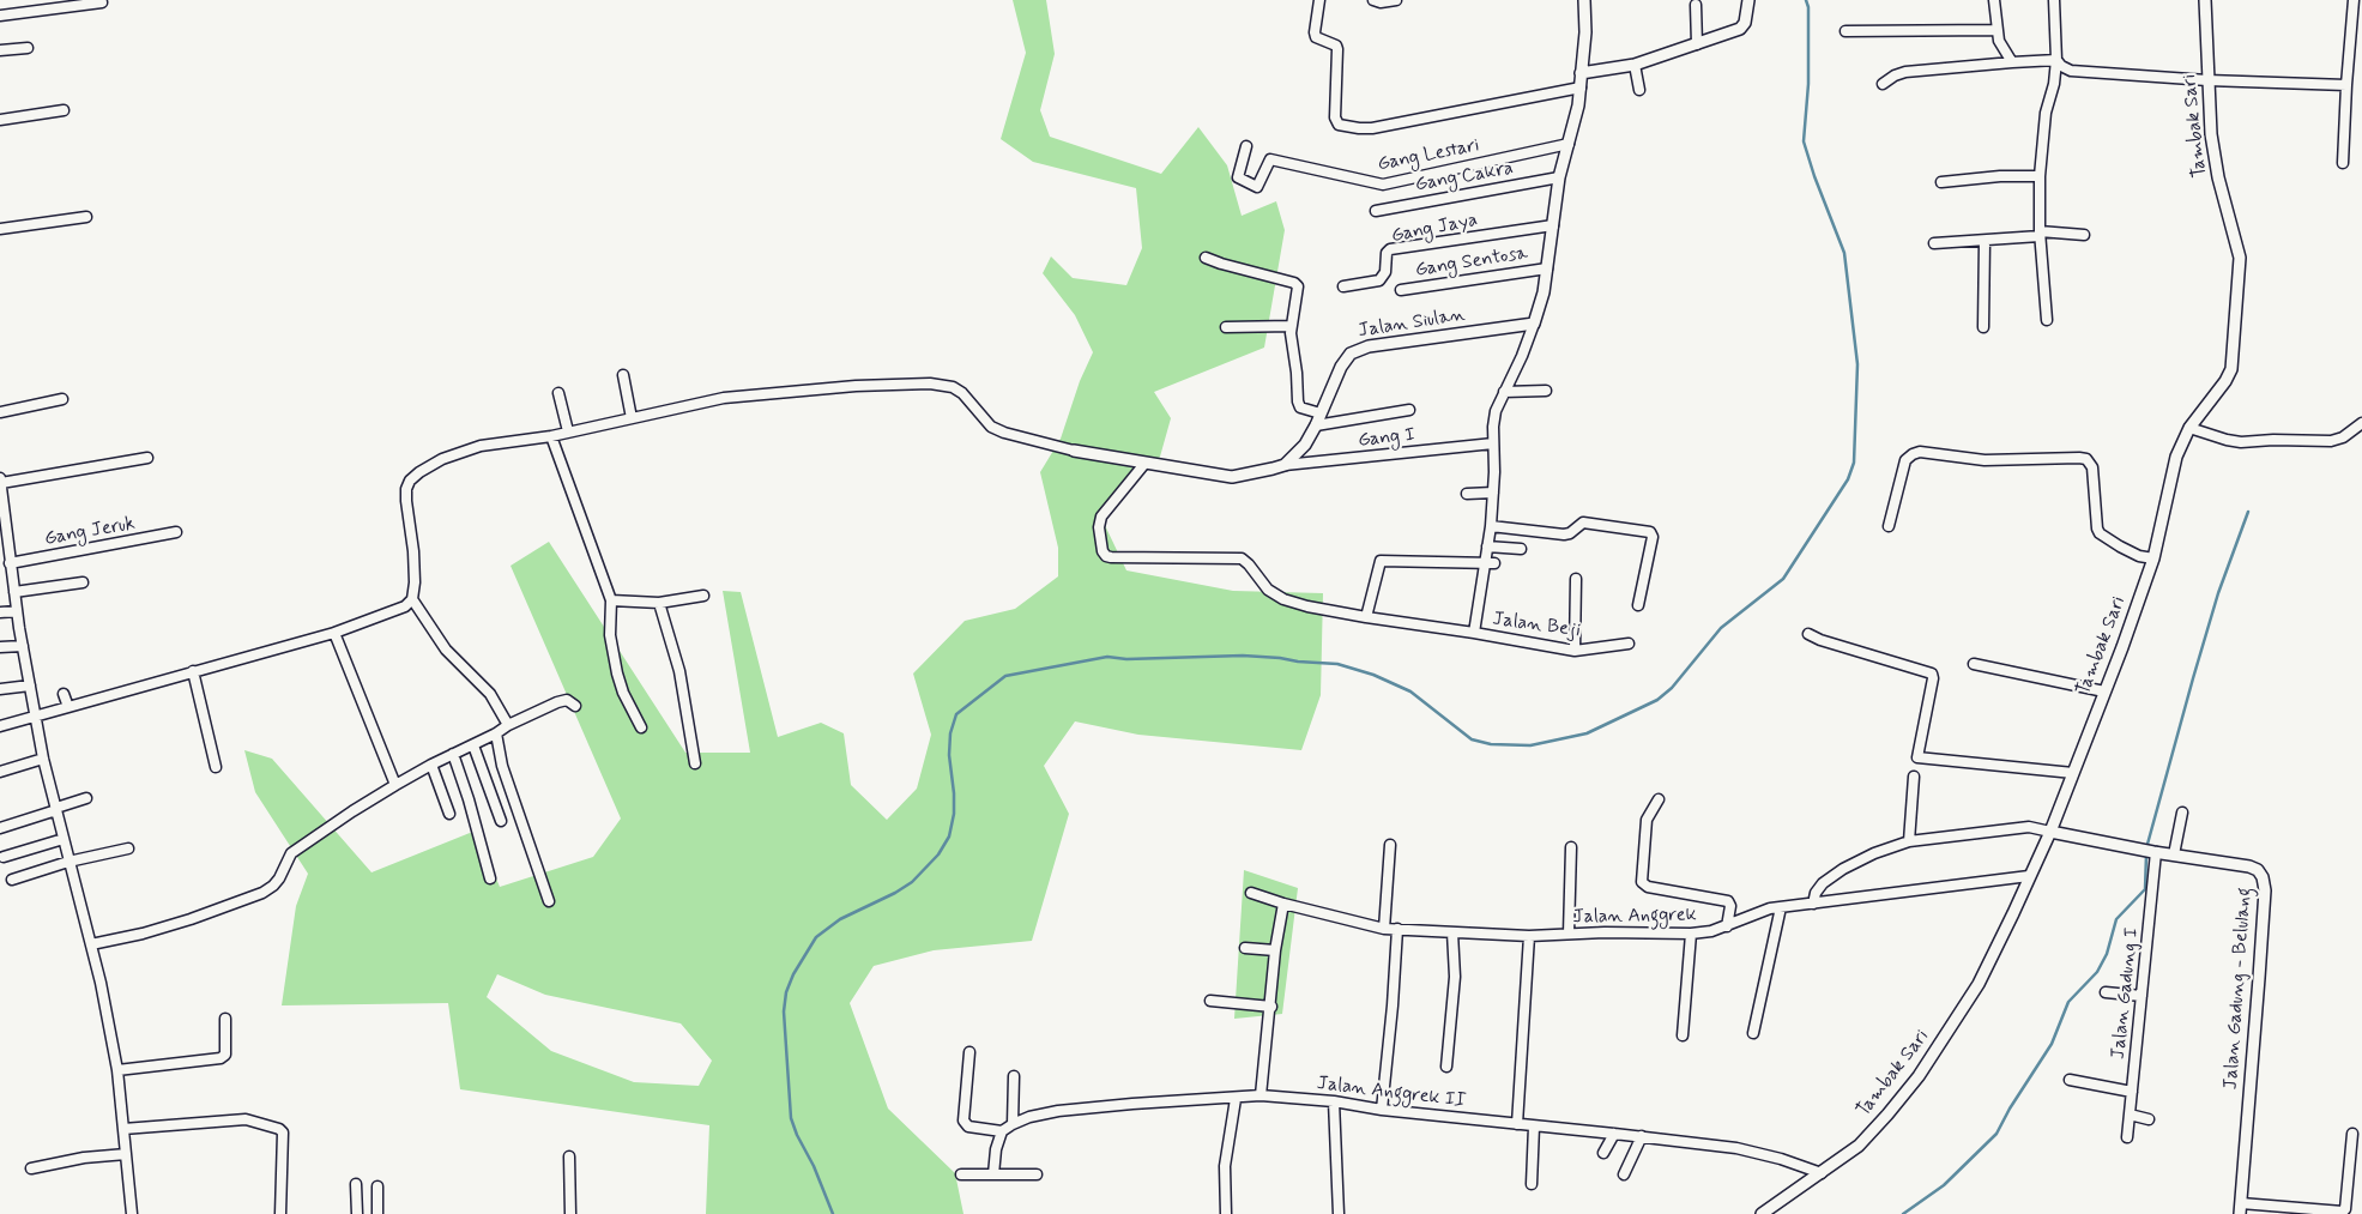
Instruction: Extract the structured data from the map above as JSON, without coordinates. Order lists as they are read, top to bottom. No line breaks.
{"streets":{"street":["Tambak Sari","Gang Lestari","Gang Cakra","Gang Jaya","Gang Sentosa","Jalan Siulan","Gang I","Gang Jeruk","Jalan Beji","Jalan Anggrek","Jalan Gadung - Belulang","Jalan Gadung I","Jalan Anggrek II"]},"crossings":[["Tambak Sari","Jalan Anggrek"],["Tambak Sari","Jalan Gadung - Belulang"],["Tambak Sari","Jalan Anggrek II"],["Jalan Siulan","Gang I"],["Jalan Gadung - Belulang","Jalan Gadung I"]]}
